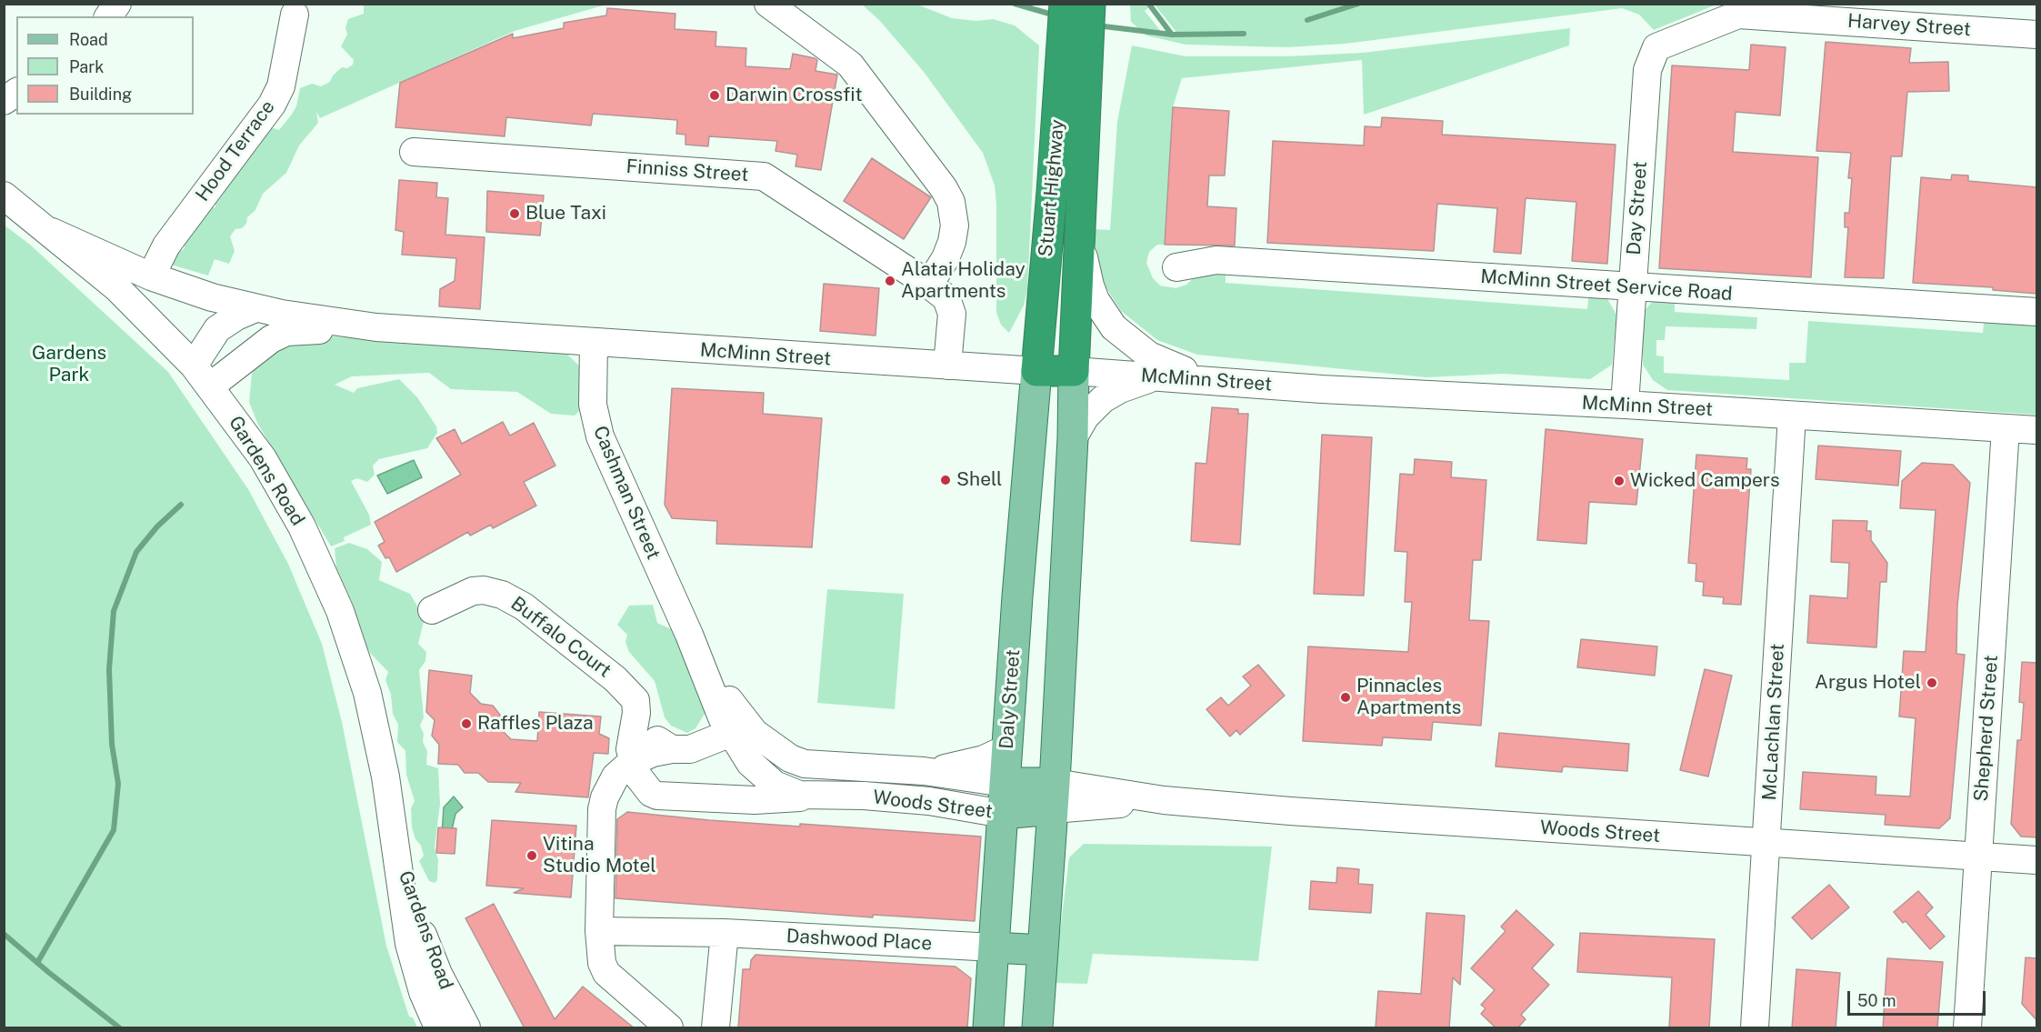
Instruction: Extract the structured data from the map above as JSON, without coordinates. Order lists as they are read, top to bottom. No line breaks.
{"streets":{"highway":["Stuart Highway","McMinn Street"],"main road":["Daly Street"],"street":["Harvey Street","Hood Terrace","Finniss Street","Day Street","McMinn Street Service Road","Gardens Road","Cashman Street","Buffalo Court","McLachlan Street","Shepherd Street","Woods Street","Dashwood Place"]},"crossings":[["Harvey Street","Day Street"],["Finniss Street","McMinn Street"],["Stuart Highway","McMinn Street"],["Stuart Highway","Daly Street"],["Day Street","McMinn Street Service Road"],["Day Street","McMinn Street"],["McMinn Street","Cashman Street"],["McMinn Street","Daly Street"],["McMinn Street","McLachlan Street"],["McMinn Street","Shepherd Street"],["Cashman Street","Woods Street"],["Daly Street","Woods Street"],["Daly Street","Dashwood Place"],["McLachlan Street","Woods Street"],["Shepherd Street","Woods Street"]],"parks":["Gardens Park"],"places":["Darwin Crossfit","Blue Taxi","Alatai Holiday Apartments","Shell","Wicked Campers","Argus Hotel","Pinnacles Apartments","Raffles Plaza","Vitina Studio Motel"],"legend":["Road","Park","Building"],"scale_bar":"50 m"}
